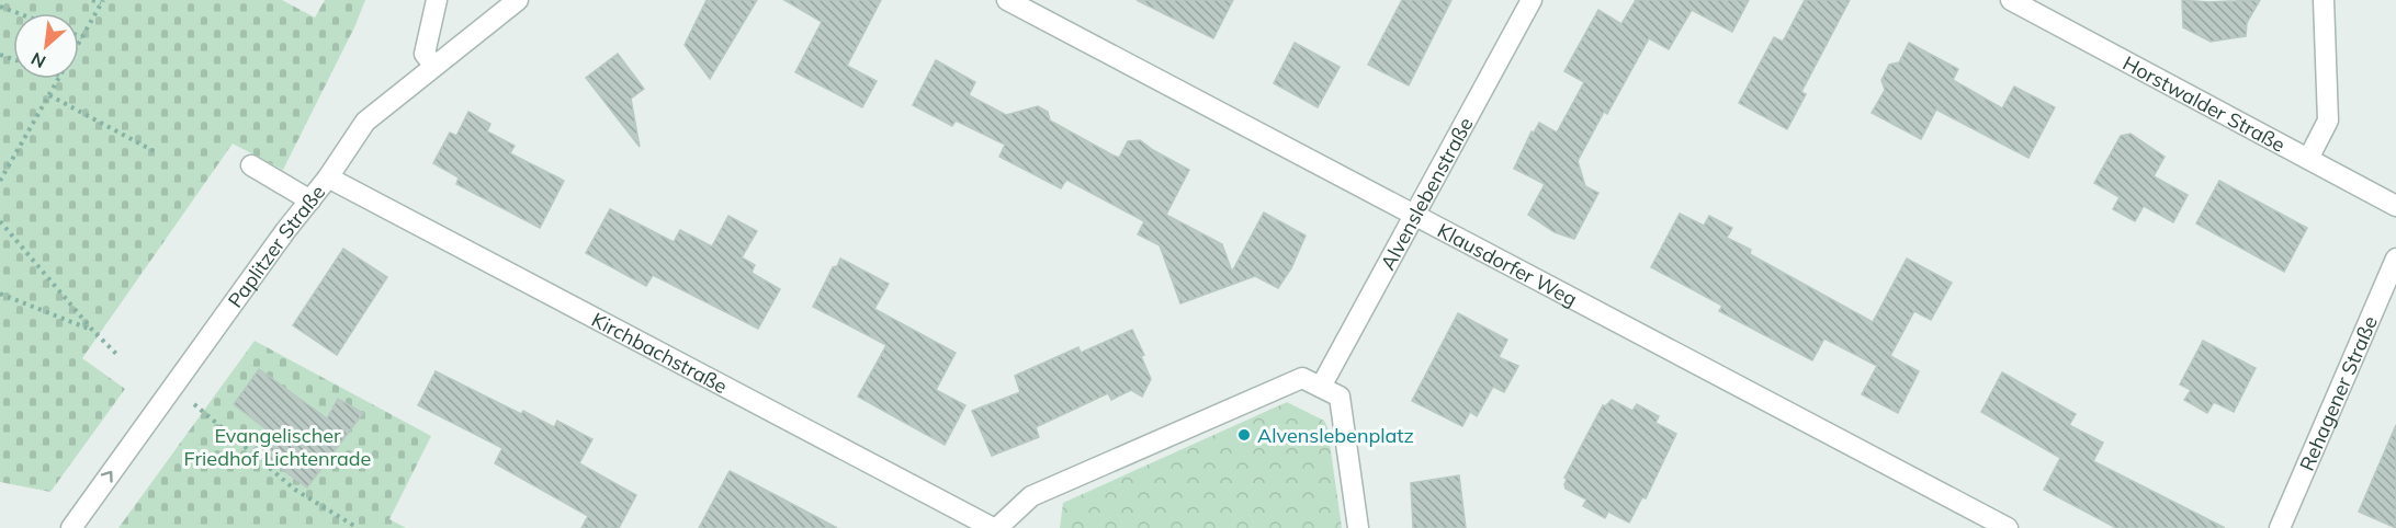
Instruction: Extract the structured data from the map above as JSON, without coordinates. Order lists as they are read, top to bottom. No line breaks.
{"streets":{"street":["Horstwalder Straße","Alvenslebenstraße","Paplitzer Straße","Klausdorfer Weg","Kirchbachstraße","Rehagener Straße"]},"crossings":[["Alvenslebenstraße","Klausdorfer Weg"],["Paplitzer Straße","Kirchbachstraße"]],"parks":["Evangelischer Friedhof Lichtenrade"],"places":["Alvenslebenplatz"],"north":"bottom left"}
